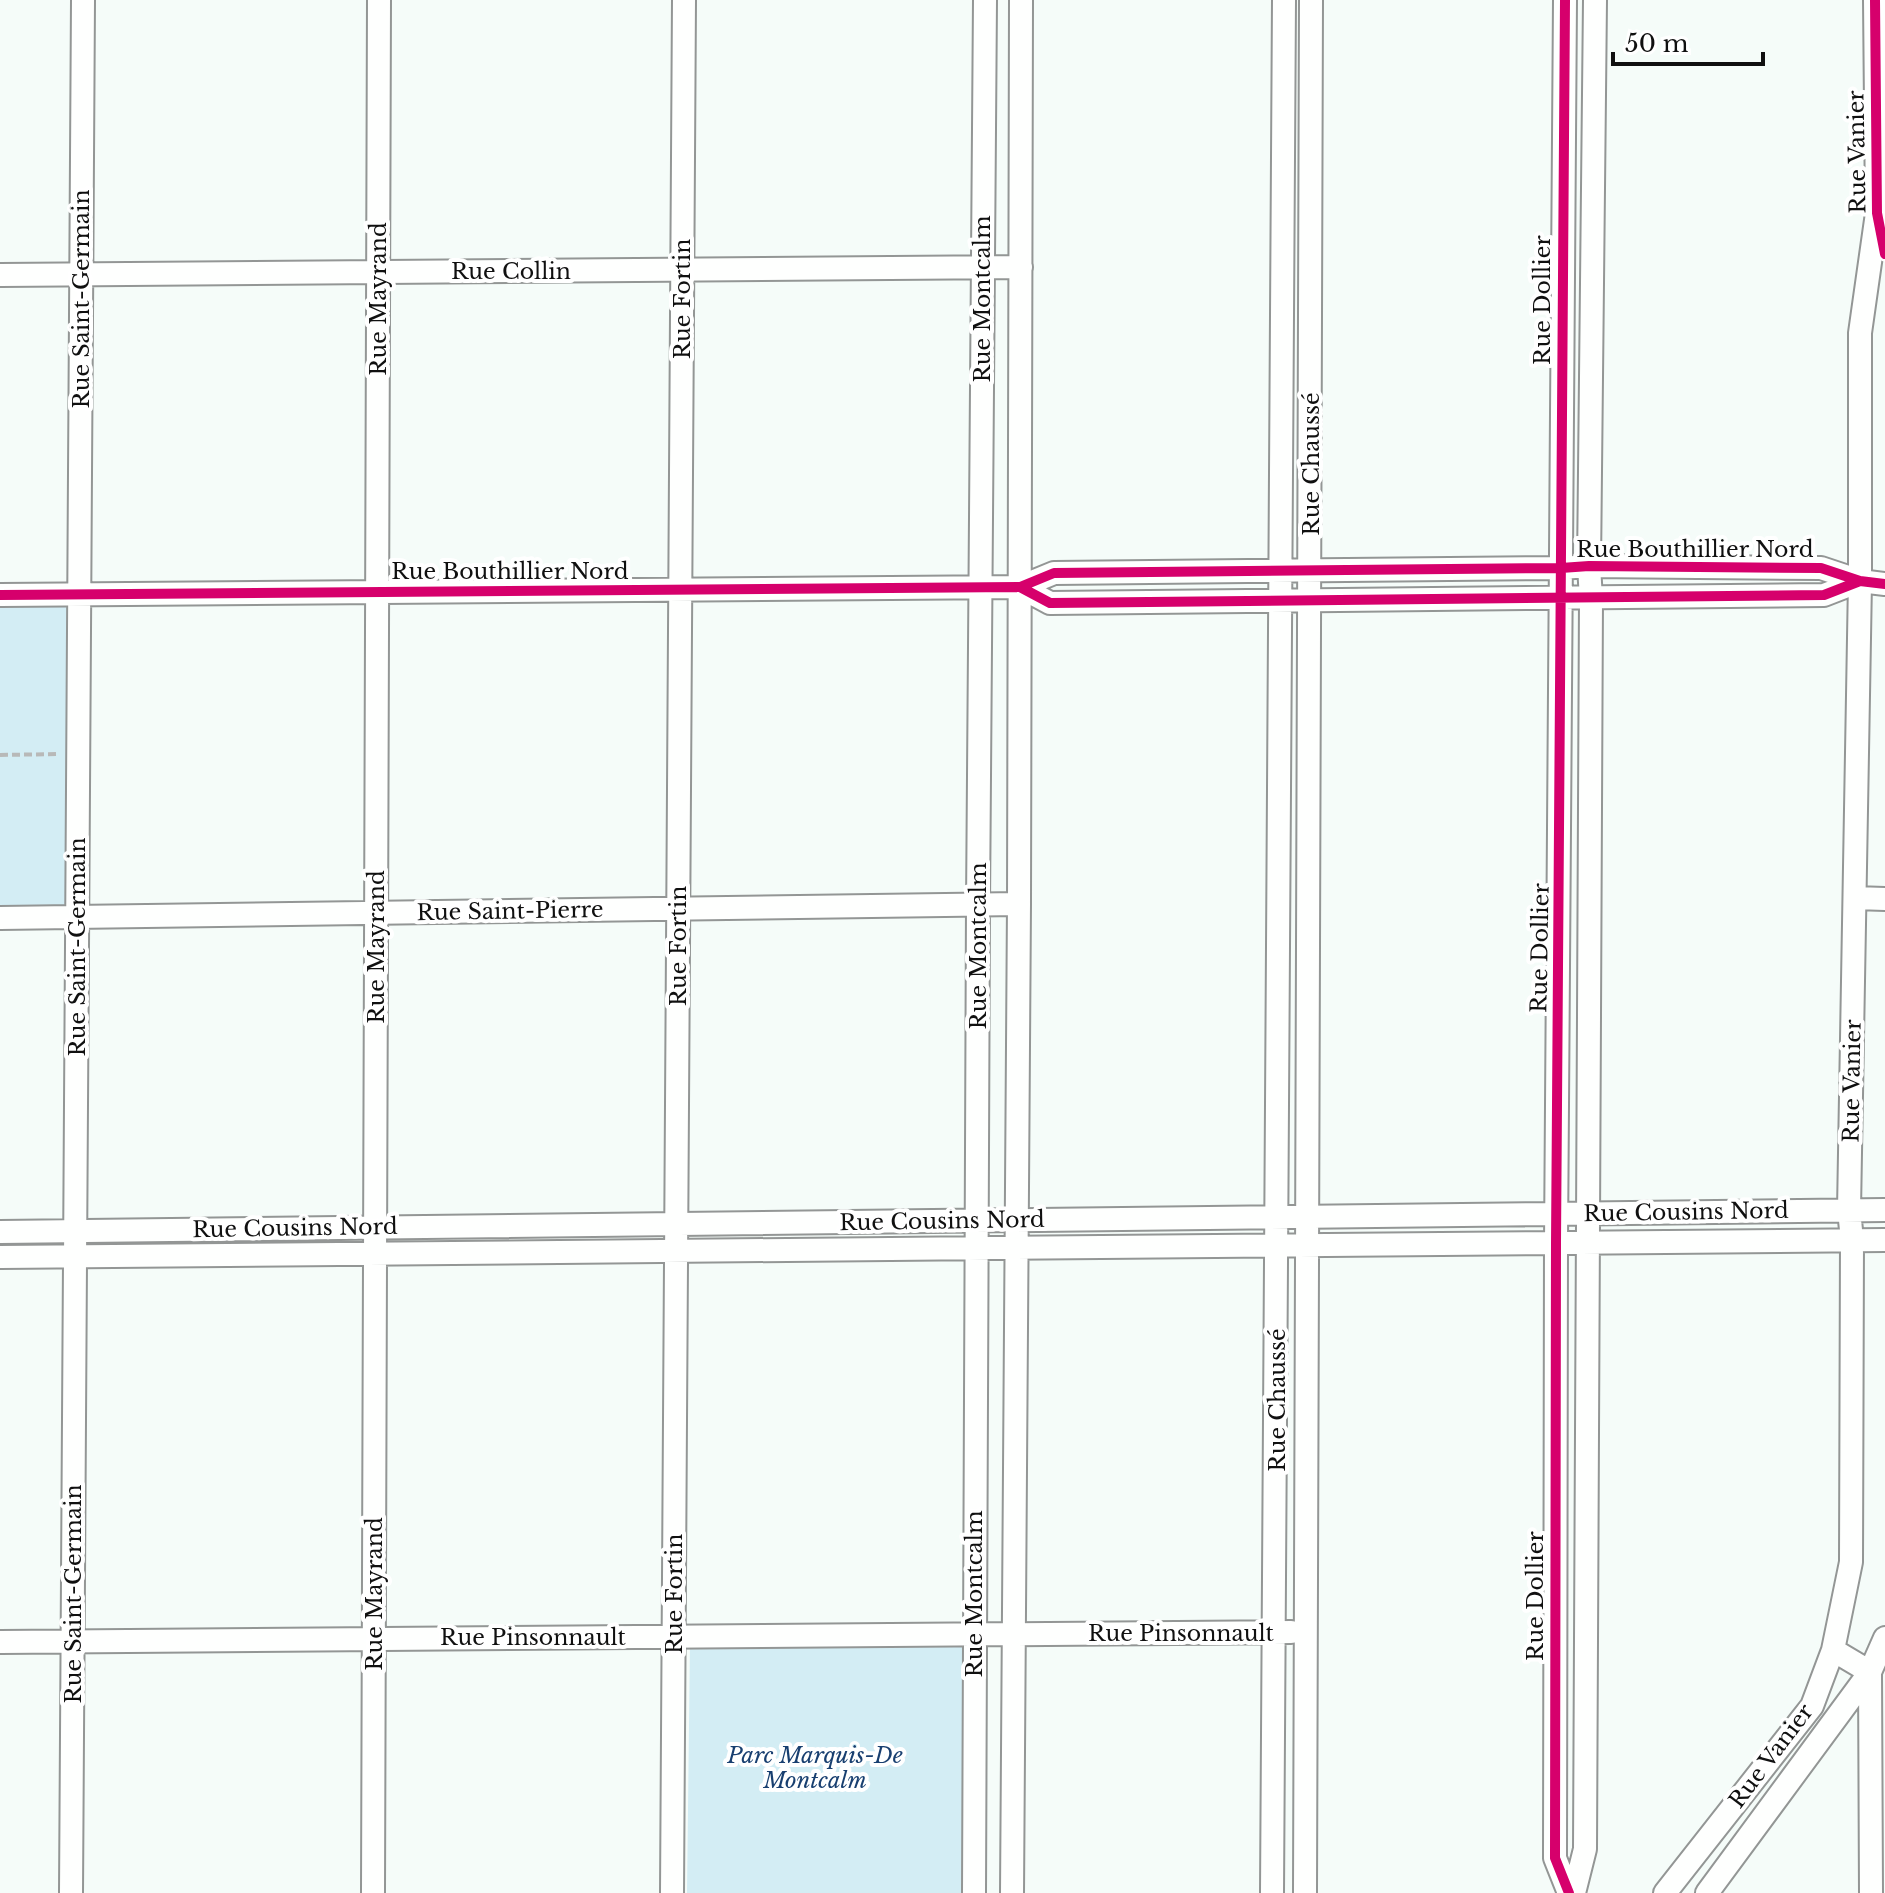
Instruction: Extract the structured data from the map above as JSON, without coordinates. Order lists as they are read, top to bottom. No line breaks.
{"streets":{"street":["Rue Vanier","Rue Collin","Rue Saint-Germain","Rue Mayrand","Rue Fortin","Rue Montcalm","Rue Dollier","Rue Chaussé","Rue Bouthillier Nord","Rue Saint-Pierre","Rue Cousins Nord","Rue Pinsonnault"]},"crossings":[["Rue Vanier","Rue Bouthillier Nord"],["Rue Vanier","Rue Cousins Nord"],["Rue Collin","Rue Saint-Germain"],["Rue Collin","Rue Mayrand"],["Rue Collin","Rue Fortin"],["Rue Collin","Rue Montcalm"],["Rue Saint-Germain","Rue Bouthillier Nord"],["Rue Saint-Germain","Rue Saint-Pierre"],["Rue Saint-Germain","Rue Cousins Nord"],["Rue Saint-Germain","Rue Pinsonnault"],["Rue Mayrand","Rue Bouthillier Nord"],["Rue Mayrand","Rue Saint-Pierre"],["Rue Mayrand","Rue Cousins Nord"],["Rue Mayrand","Rue Pinsonnault"],["Rue Fortin","Rue Bouthillier Nord"],["Rue Fortin","Rue Saint-Pierre"],["Rue Fortin","Rue Cousins Nord"],["Rue Fortin","Rue Pinsonnault"],["Rue Montcalm","Rue Bouthillier Nord"],["Rue Montcalm","Rue Saint-Pierre"],["Rue Montcalm","Rue Cousins Nord"],["Rue Montcalm","Rue Pinsonnault"],["Rue Dollier","Rue Bouthillier Nord"],["Rue Dollier","Rue Cousins Nord"],["Rue Chaussé","Rue Bouthillier Nord"],["Rue Chaussé","Rue Cousins Nord"],["Rue Chaussé","Rue Pinsonnault"]],"parks":["Parc Marquis-De Montcalm"],"scale_bar":"50 m"}
